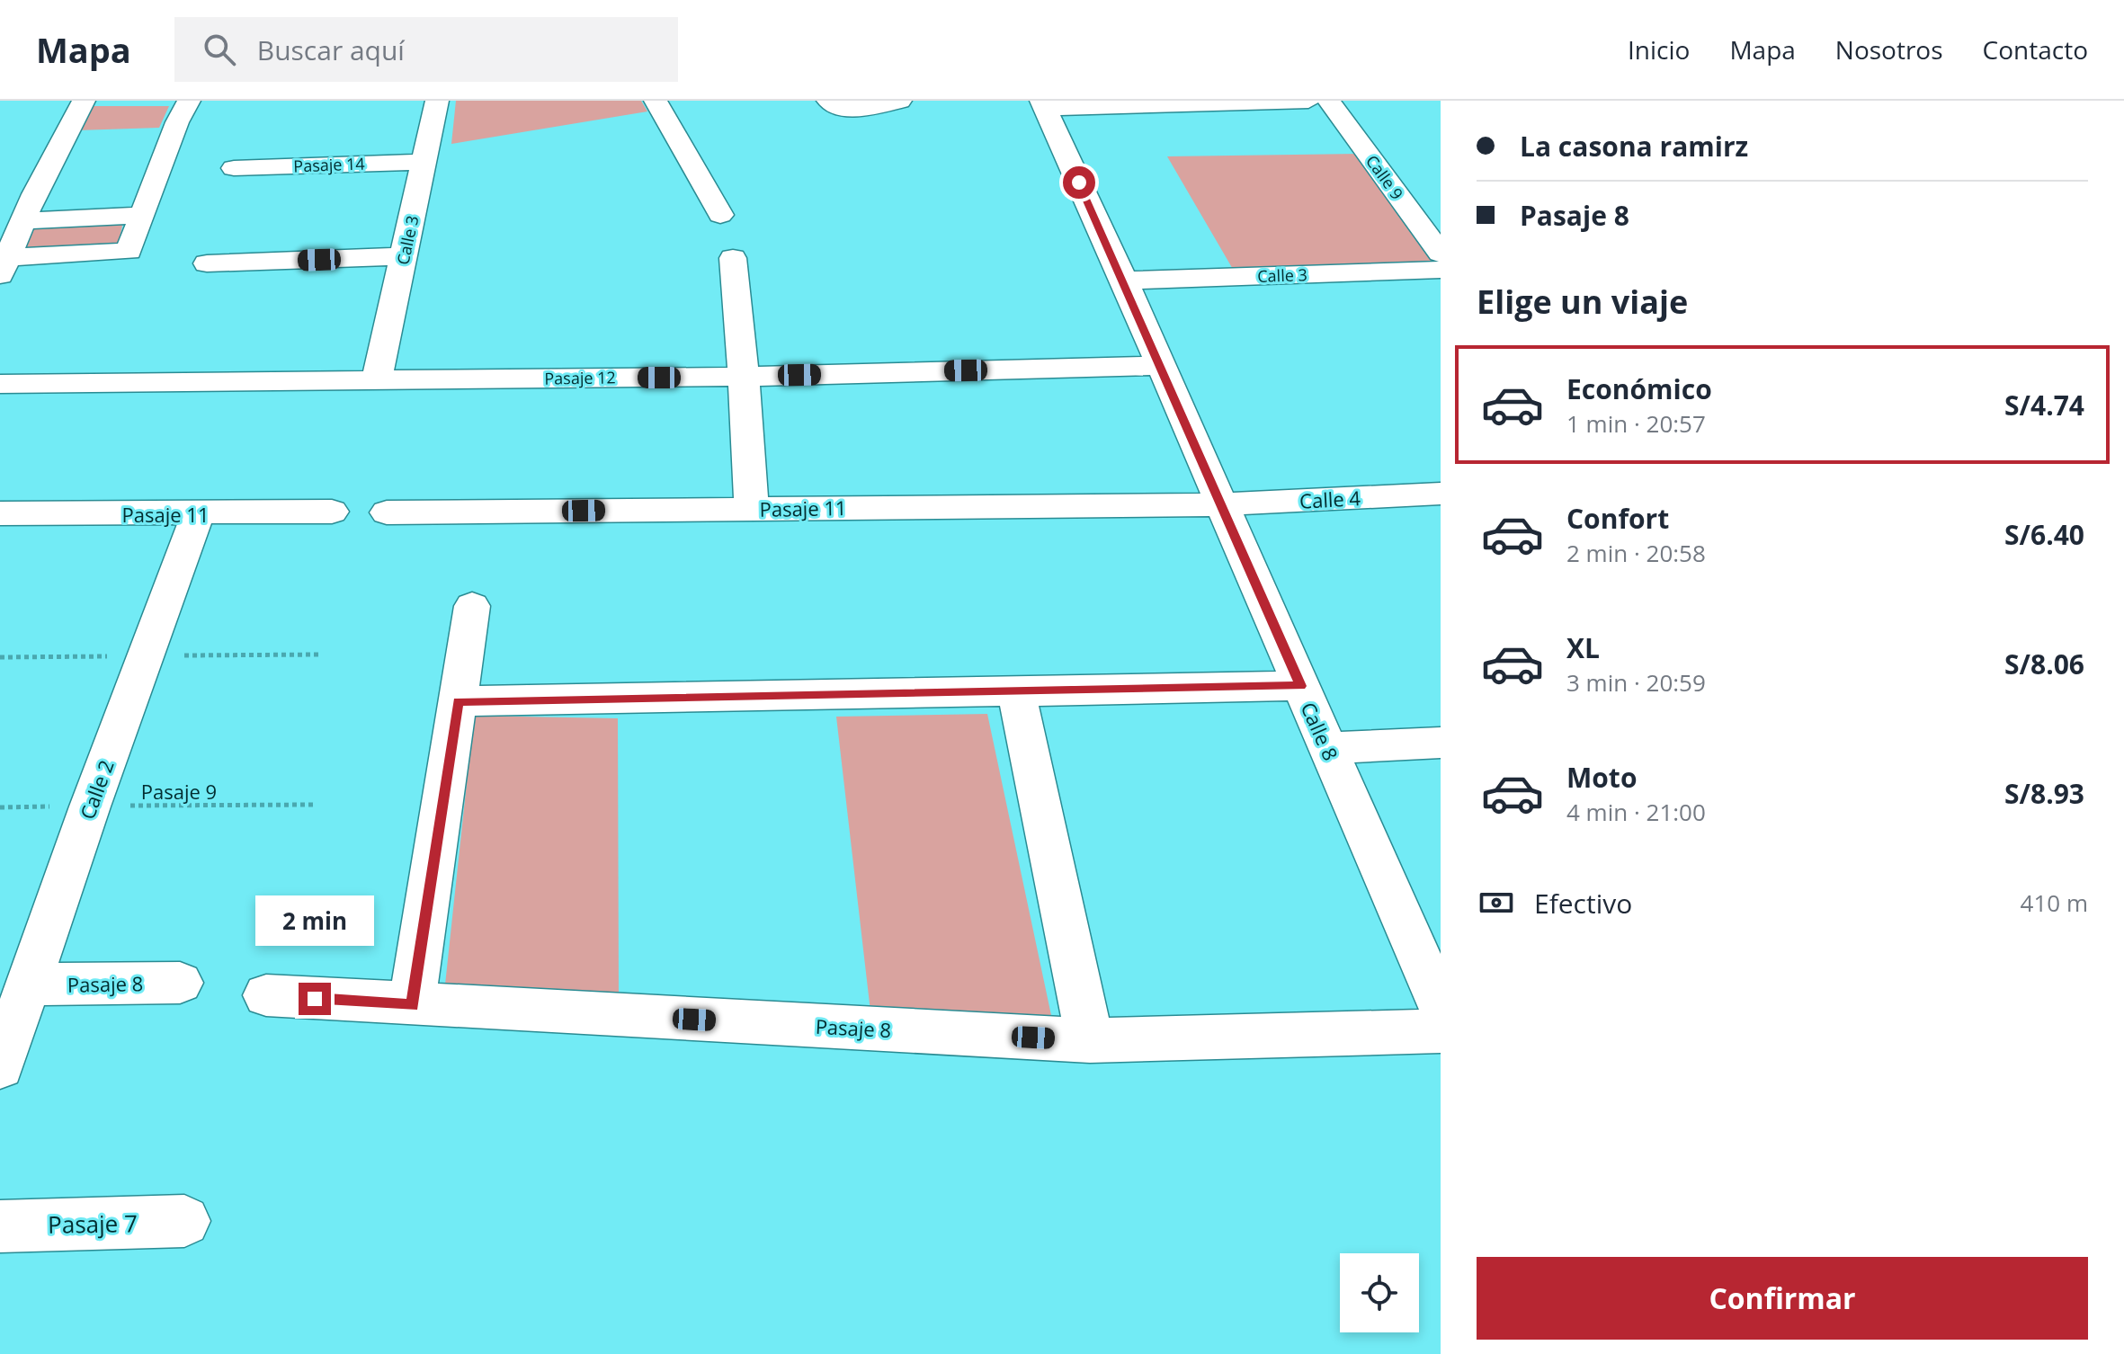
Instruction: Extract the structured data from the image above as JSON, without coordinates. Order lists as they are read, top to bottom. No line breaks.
{"streets":{"street":["Pasaje 14","Calle 9","Calle 3","Pasaje 12","Calle 4","Pasaje 11","Calle 8","Calle 2","Pasaje 8","Pasaje 7"],"path":["Pasaje 9"]},"crossings":[["Pasaje 14","Calle 3"],["Calle 3","Pasaje 12"],["Calle 3","Calle 8"],["Pasaje 12","Calle 8"],["Calle 4","Pasaje 11"],["Calle 4","Calle 8"],["Pasaje 11","Calle 8"],["Pasaje 11","Calle 2"],["Calle 2","Pasaje 9"],["Calle 2","Pasaje 8"]],"page":{"header":"Mapa","search":"Buscar aquí","nav":["Inicio","Mapa","Nosotros","Contacto"],"banner":["La casona ramirz","Pasaje 8"],"heading":"Elige un viaje","list":[{"name":"Económico","note":"1 min · 20:57","value":"S/4.74"},{"name":"Confort","note":"2 min · 20:58","value":"S/6.40"},{"name":"XL","note":"3 min · 20:59","value":"S/8.06"},{"name":"Moto","note":"4 min · 21:00","value":"S/8.93"}],"pay":["Efectivo","410 m"],"bubble":"2 min","buttons":"Confirmar"}}
